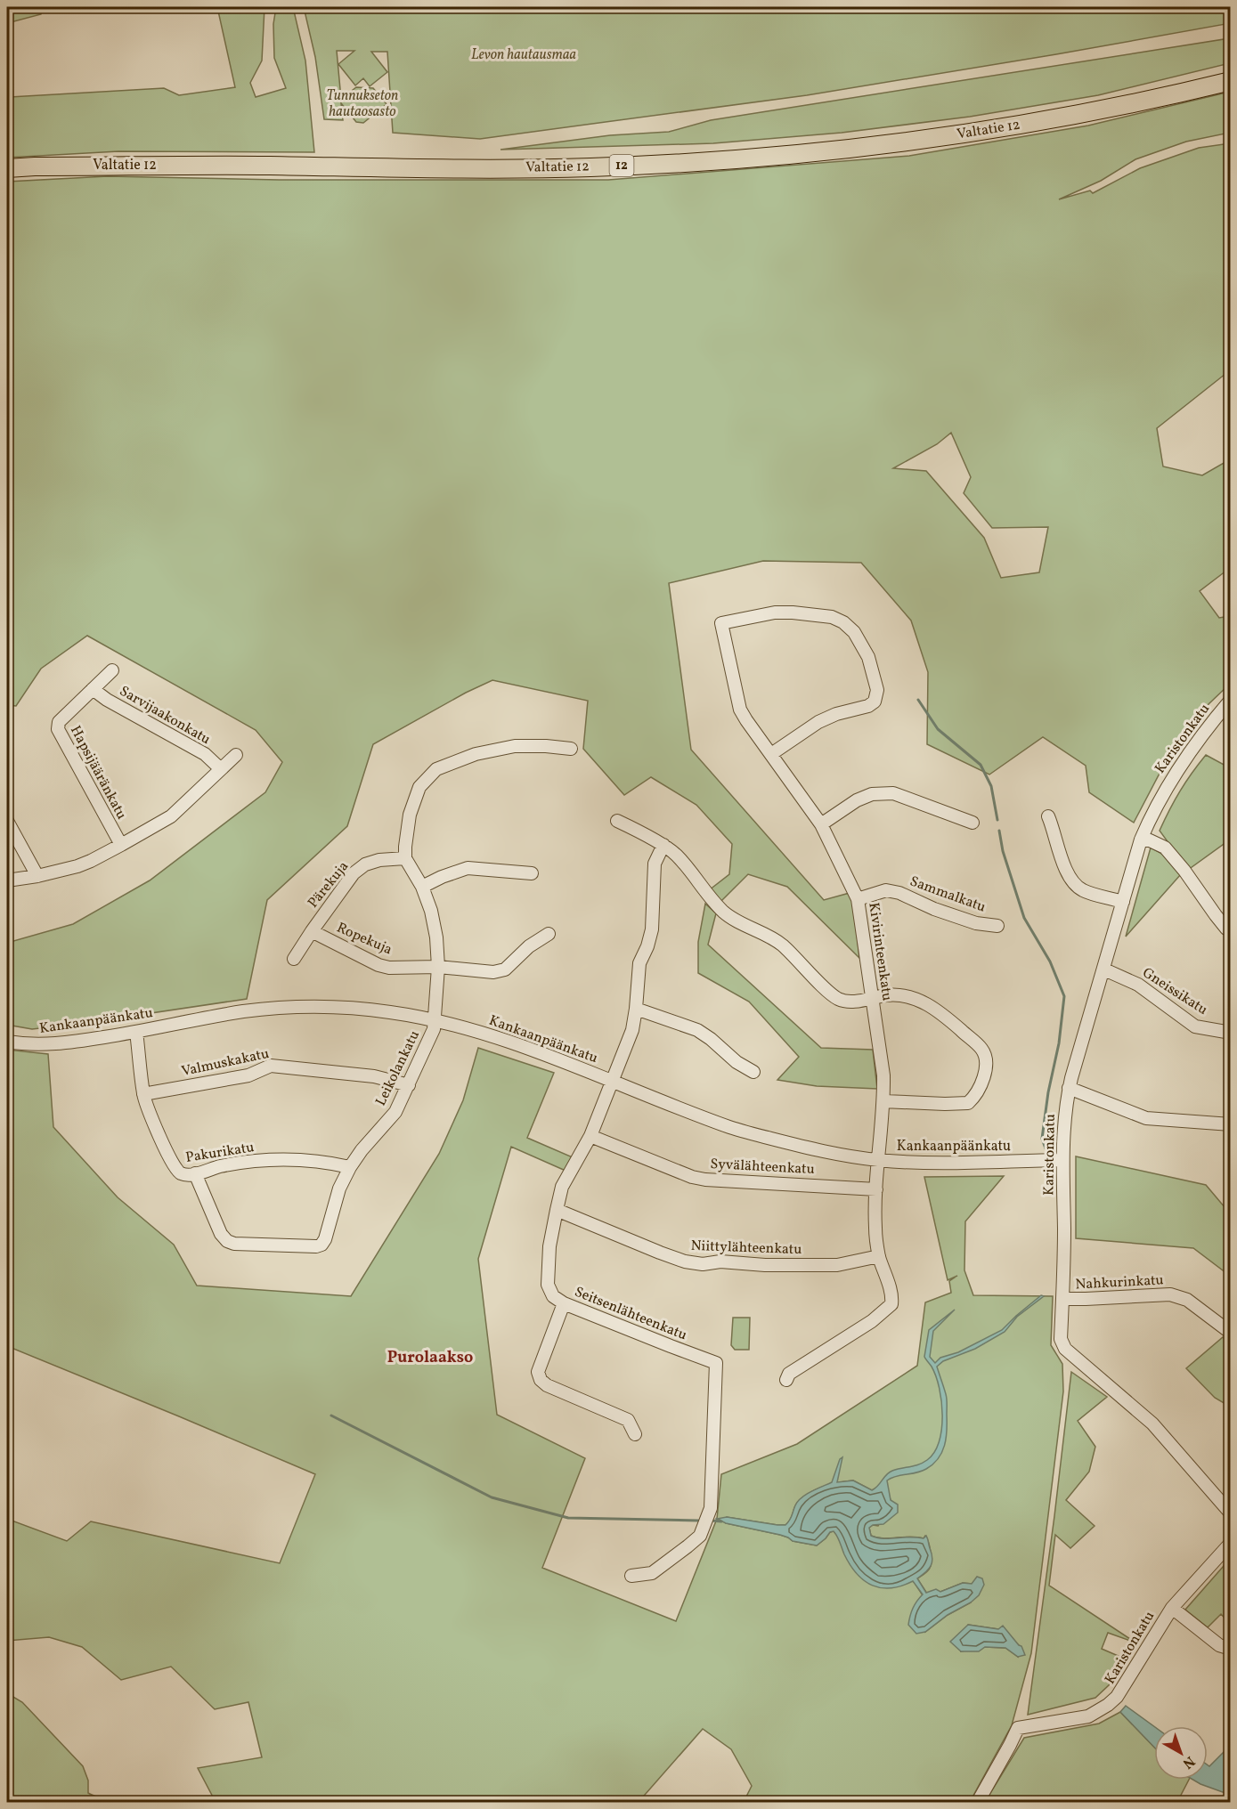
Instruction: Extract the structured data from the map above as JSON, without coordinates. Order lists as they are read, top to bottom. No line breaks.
{"streets":{"highway":["Valtatie 12","12"],"street":["Sarvijaakonkatu","Karistonkatu","Hapsijääränkatu","Pärekuja","Sammalkatu","Ropekuja","Kivirinteenkatu","Gneissikatu","Kankaanpäänkatu","Valmuskakatu","Leikolankatu","Pakurikatu","Syvälähteenkatu","Niittylähteenkatu","Nahkurinkatu","Seitsenlähteenkatu"]},"crossings":[["Sarvijaakonkatu","Hapsijääränkatu"],["Karistonkatu","Gneissikatu"],["Karistonkatu","Kankaanpäänkatu"],["Karistonkatu","Nahkurinkatu"],["Pärekuja","Ropekuja"],["Pärekuja","Leikolankatu"],["Sammalkatu","Kivirinteenkatu"],["Ropekuja","Leikolankatu"],["Kivirinteenkatu","Kankaanpäänkatu"],["Kivirinteenkatu","Syvälähteenkatu"],["Kivirinteenkatu","Niittylähteenkatu"],["Kankaanpäänkatu","Leikolankatu"],["Kankaanpäänkatu","Pakurikatu"],["Kankaanpäänkatu","Seitsenlähteenkatu"],["Valmuskakatu","Leikolankatu"],["Valmuskakatu","Pakurikatu"],["Leikolankatu","Pakurikatu"],["Syvälähteenkatu","Seitsenlähteenkatu"],["Niittylähteenkatu","Seitsenlähteenkatu"]],"districts":["Purolaakso"],"parks":["Levon hautausmaa","Tunnukseton hautaosasto"],"north":"bottom right"}
